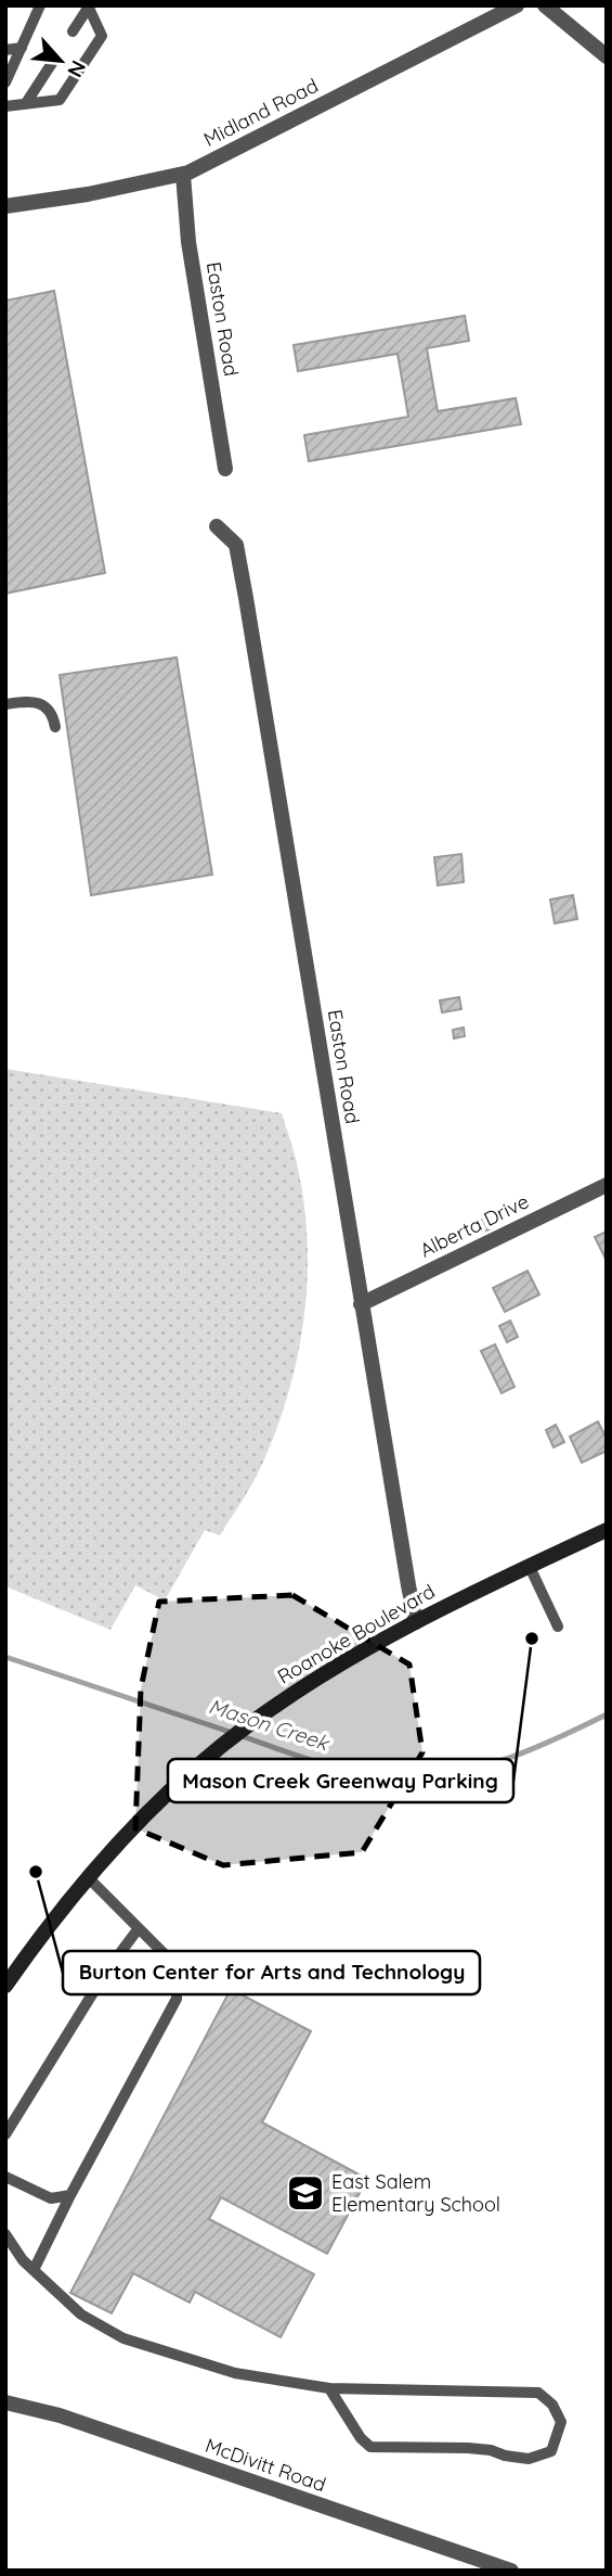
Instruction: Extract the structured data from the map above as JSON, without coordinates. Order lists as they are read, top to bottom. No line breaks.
{"streets":{"main road":["Roanoke Boulevard"],"street":["Midland Road","Easton Road","Alberta Drive","McDivitt Road"]},"crossings":[["Midland Road","Easton Road"],["Easton Road","Alberta Drive"],["Easton Road","Roanoke Boulevard"]],"water":["Mason Creek"],"places":{"other":["Mason Creek Greenway Parking","Burton Center for Arts and Technology"],"school or university":["East Salem Elementary School"]},"north":"bottom right"}
